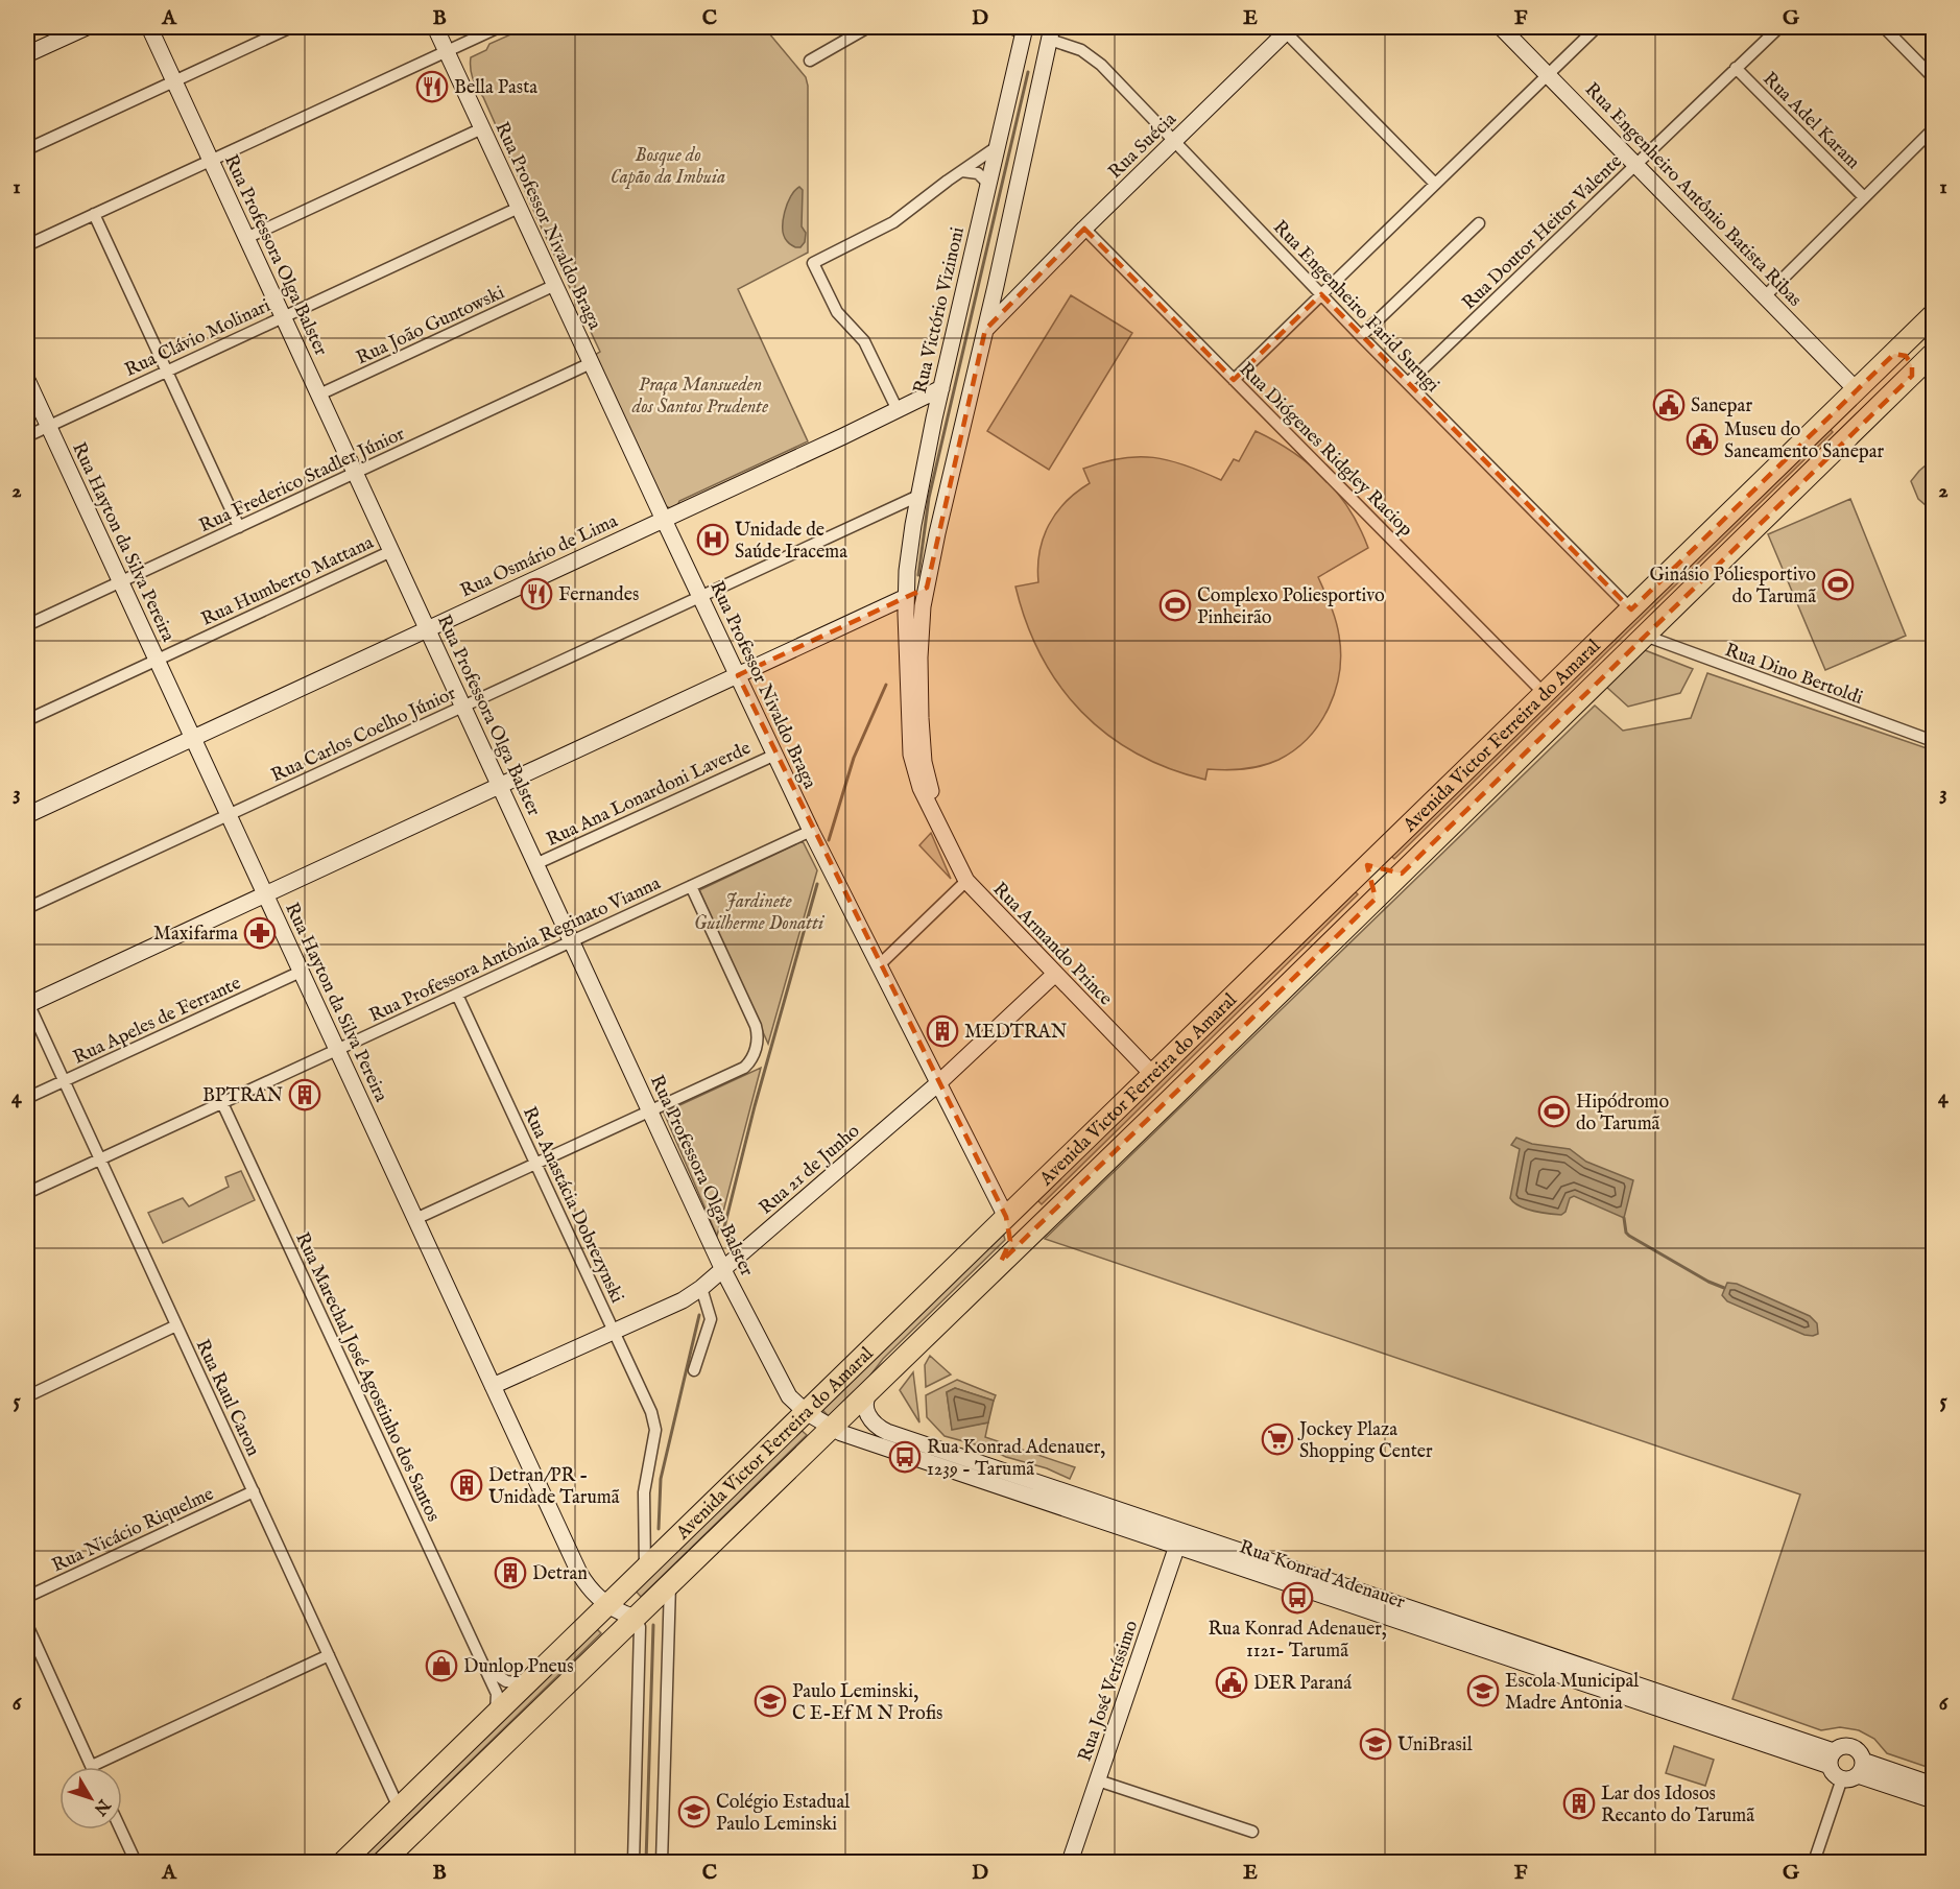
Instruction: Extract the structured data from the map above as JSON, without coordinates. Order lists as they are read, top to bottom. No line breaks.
{"streets":{"highway":["Avenida Victor Ferreira do Amaral"],"street":["Rua Adel Karam","Rua Suécia","Rua Engenheiro Antônio Batista Ribas","Rua Professor Nivaldo Braga","Rua Doutor Heitor Valente","Rua Professora Olga Balster","Rua Engenheiro Farid Surugi","Rua Victório Vizinoni","Rua João Guntowski","Rua Clávio Molinari","Rua Diógenes Ridgley Raciop","Rua Frederico Stadler Júnior","Rua Hayton da Silva Pereira","Rua Osmário de Lima","Rua Humberto Mattana","Rua Dino Bertoldi","Rua Carlos Coelho Júnior","Rua Ana Lonardoni Laverde","Rua Armando Prince","Rua Professora Antônia Reginato Vianna","Rua Apeles de Ferrante","Rua 21 de Junho","Rua Anastácia Dobrezynski","Rua Marechal José Agostinho dos Santos","Rua Raul Caron","Rua Nicácio Riquelme","Rua Konrad Adenauer","Rua José Veríssimo"]},"crossings":[["Rua Adel Karam","Rua Doutor Heitor Valente"],["Rua Suécia","Rua Engenheiro Farid Surugi"],["Rua Suécia","Rua Diógenes Ridgley Raciop"],["Rua Suécia","Rua Armando Prince"],["Rua Engenheiro Antônio Batista Ribas","Rua Doutor Heitor Valente"],["Rua Engenheiro Antônio Batista Ribas","Avenida Victor Ferreira do Amaral"],["Rua Professor Nivaldo Braga","Rua João Guntowski"],["Rua Professor Nivaldo Braga","Rua Clávio Molinari"],["Rua Professor Nivaldo Braga","Rua Frederico Stadler Júnior"],["Rua Professor Nivaldo Braga","Rua Osmário de Lima"],["Rua Professor Nivaldo Braga","Rua Carlos Coelho Júnior"],["Rua Professor Nivaldo Braga","Avenida Victor Ferreira do Amaral"],["Rua Professor Nivaldo Braga","Rua Ana Lonardoni Laverde"],["Rua Professor Nivaldo Braga","Rua Professora Antônia Reginato Vianna"],["Rua Professor Nivaldo Braga","Rua 21 de Junho"],["Rua Doutor Heitor Valente","Rua Engenheiro Farid Surugi"],["Rua Professora Olga Balster","Rua João Guntowski"],["Rua Professora Olga Balster","Rua Clávio Molinari"],["Rua Professora Olga Balster","Rua Frederico Stadler Júnior"],["Rua Professora Olga Balster","Rua Osmário de Lima"],["Rua Professora Olga Balster","Rua Humberto Mattana"],["Rua Professora Olga Balster","Rua Carlos Coelho Júnior"],["Rua Professora Olga Balster","Avenida Victor Ferreira do Amaral"],["Rua Professora Olga Balster","Rua Ana Lonardoni Laverde"],["Rua Professora Olga Balster","Rua Professora Antônia Reginato Vianna"],["Rua Professora Olga Balster","Rua 21 de Junho"],["Rua Professora Olga Balster","Rua Konrad Adenauer"],["Rua Engenheiro Farid Surugi","Avenida Victor Ferreira do Amaral"],["Rua Victório Vizinoni","Rua Osmário de Lima"],["Rua Victório Vizinoni","Rua Carlos Coelho Júnior"],["Rua Victório Vizinoni","Rua Armando Prince"],["Rua Clávio Molinari","Rua Hayton da Silva Pereira"],["Rua Diógenes Ridgley Raciop","Avenida Victor Ferreira do Amaral"],["Rua Frederico Stadler Júnior","Rua Hayton da Silva Pereira"],["Rua Hayton da Silva Pereira","Rua Osmário de Lima"],["Rua Hayton da Silva Pereira","Rua Humberto Mattana"],["Rua Hayton da Silva Pereira","Rua Carlos Coelho Júnior"],["Rua Hayton da Silva Pereira","Avenida Victor Ferreira do Amaral"],["Rua Hayton da Silva Pereira","Rua Professora Antônia Reginato Vianna"],["Rua Hayton da Silva Pereira","Rua Apeles de Ferrante"],["Rua Hayton da Silva Pereira","Rua 21 de Junho"],["Rua Dino Bertoldi","Avenida Victor Ferreira do Amaral"],["Avenida Victor Ferreira do Amaral","Rua Armando Prince"],["Avenida Victor Ferreira do Amaral","Rua Anastácia Dobrezynski"],["Avenida Victor Ferreira do Amaral","Rua Marechal José Agostinho dos Santos"],["Avenida Victor Ferreira do Amaral","Rua Raul Caron"],["Avenida Victor Ferreira do Amaral","Rua Konrad Adenauer"],["Rua Armando Prince","Rua 21 de Junho"],["Rua Professora Antônia Reginato Vianna","Rua Anastácia Dobrezynski"],["Rua Professora Antônia Reginato Vianna","Rua Marechal José Agostinho dos Santos"],["Rua Professora Antônia Reginato Vianna","Rua Raul Caron"],["Rua Apeles de Ferrante","Rua Raul Caron"],["Rua 21 de Junho","Rua Anastácia Dobrezynski"],["Rua Raul Caron","Rua Nicácio Riquelme"],["Rua Konrad Adenauer","Rua José Veríssimo"]],"parks":["Bosque do Capão da Imbuia","Praça Mansueden dos Santos Prudente","Jardinete Guilherme Donatti"],"places":{"restaurant":["Bella Pasta","Fernandes"],"public building":["Sanepar","Museu do Saneamento Sanepar","DER Paraná"],"hospital":["Unidade de Saúde Iracema"],"sports":["Ginásio Poliesportivo do Tarumã","Complexo Poliesportivo Pinheirão","Hipódromo do Tarumã"],"pharmacy":["Maxifarma"],"building":["MEDTRAN","BPTRAN","Detran/PR - Unidade Tarumã","Detran","Lar dos Idosos Recanto do Tarumã"],"supermarket":["Jockey Plaza Shopping Center"],"bus stop":["Rua Konrad Adenauer, 1239 - Tarumã","Rua Konrad Adenauer, 1121- Tarumã"],"shop":["Dunlop Pneus"],"school or university":["Escola Municipal Madre Antonia","Paulo Leminski, C E-Ef M N Profis","UniBrasil","Colégio Estadual Paulo Leminski"]},"north":"bottom right","grid":{"columns":["A","B","C","D","E","F","G"],"rows":["1","2","3","4","5","6"]}}
